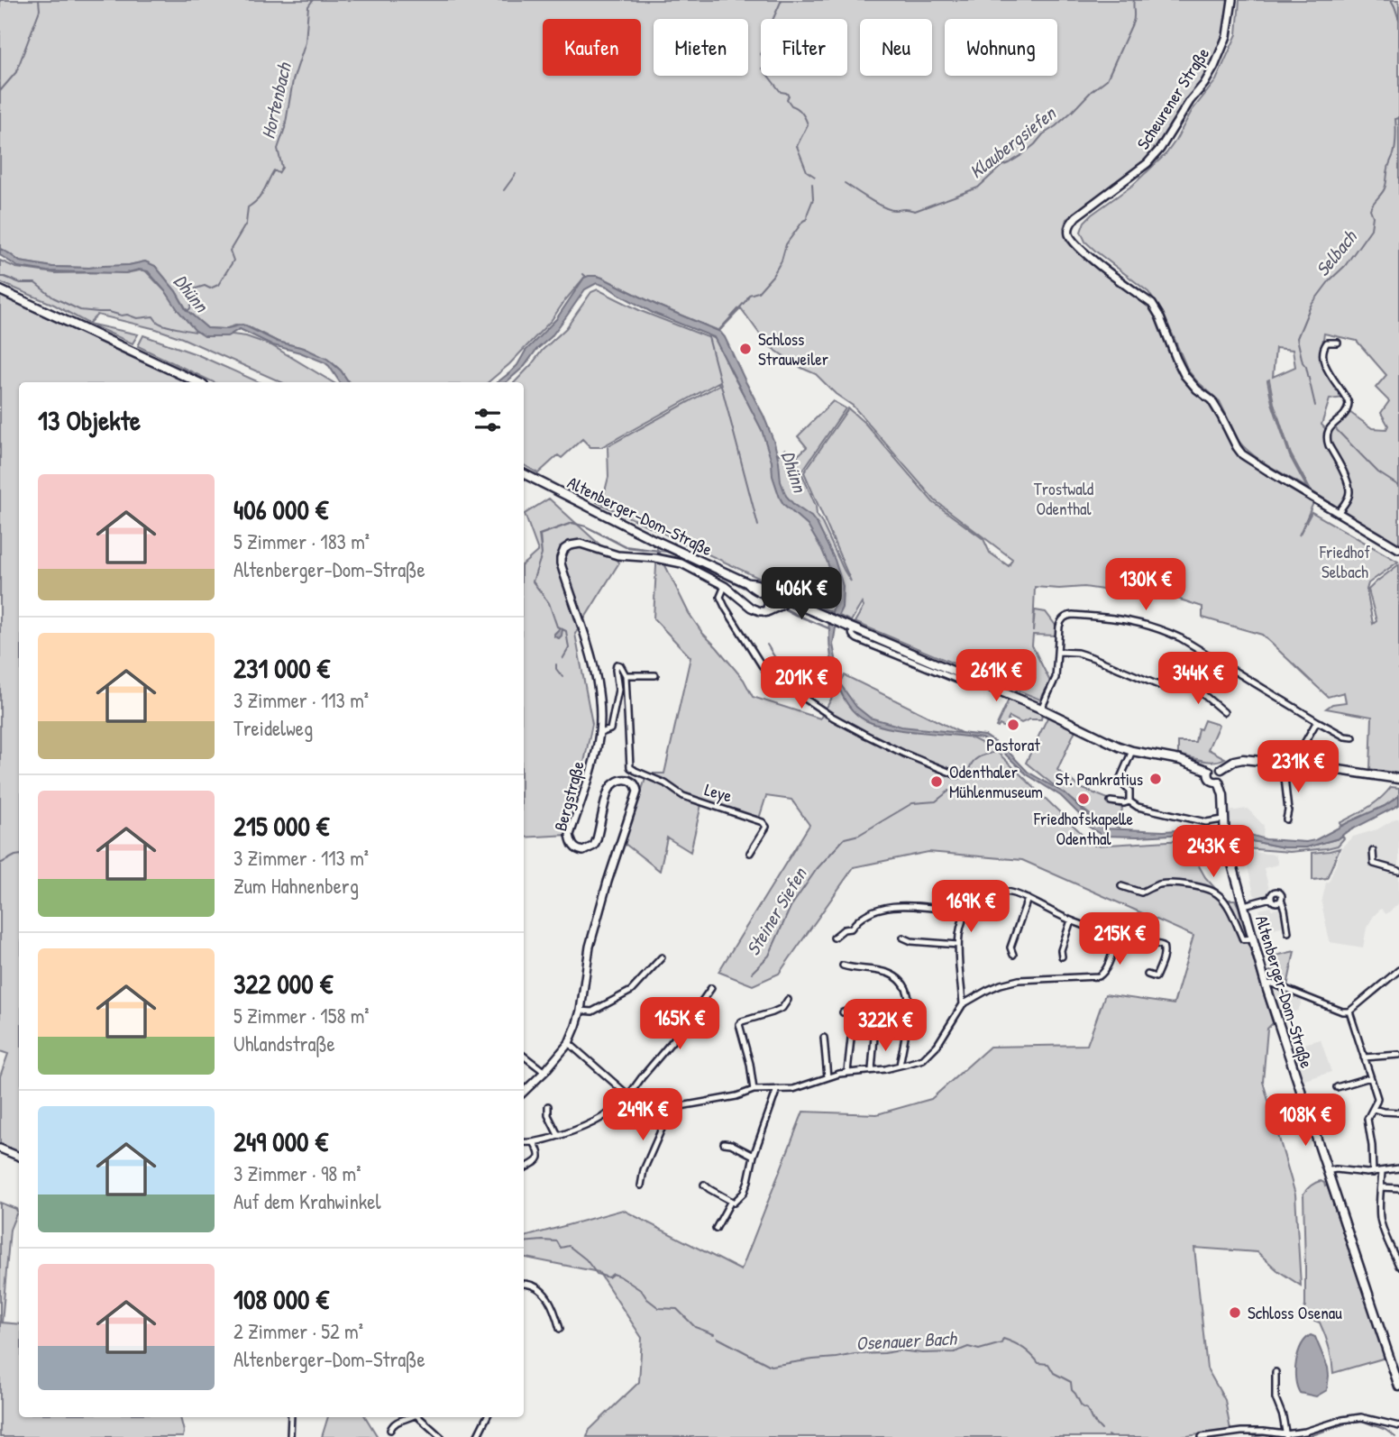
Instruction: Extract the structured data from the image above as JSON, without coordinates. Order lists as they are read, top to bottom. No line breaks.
{"streets":{"main road":["Altenberger-Dom-Straße"],"street":["Scheurener Straße","Leye","Bergstraße"]},"water":["Hortenbach","Klaubergsiefen","Selbach","Dhünn","Steiner Siefen","Osenauer Bach"],"parks":["Trostwald Odenthal","Friedhof Selbach"],"places":["Schloss Strauweiler","Pastorat","St. Pankratius","Odenthaler Mühlenmuseum","Friedhofskapelle Odenthal","Schloss Osenau"],"page":{"chip":["Kaufen","Mieten","Filter","Neu","Wohnung"],"heading":"13 Objekte","list":[{"name":"406 000 €","note":"5 Zimmer · 183 m² · Altenberger-Dom-Straße"},{"name":"231 000 €","note":"3 Zimmer · 113 m² · Treidelweg"},{"name":"215 000 €","note":"3 Zimmer · 113 m² · Zum Hahnenberg"},{"name":"322 000 €","note":"5 Zimmer · 158 m² · Uhlandstraße"},{"name":"249 000 €","note":"3 Zimmer · 98 m² · Auf dem Krahwinkel"},{"name":"108 000 €","note":"2 Zimmer · 52 m² · Altenberger-Dom-Straße"}],"price":["130K €","406K €","261K €","344K €","201K €","231K €","243K €","169K €","215K €","165K €","322K €","249K €","108K €"]}}
